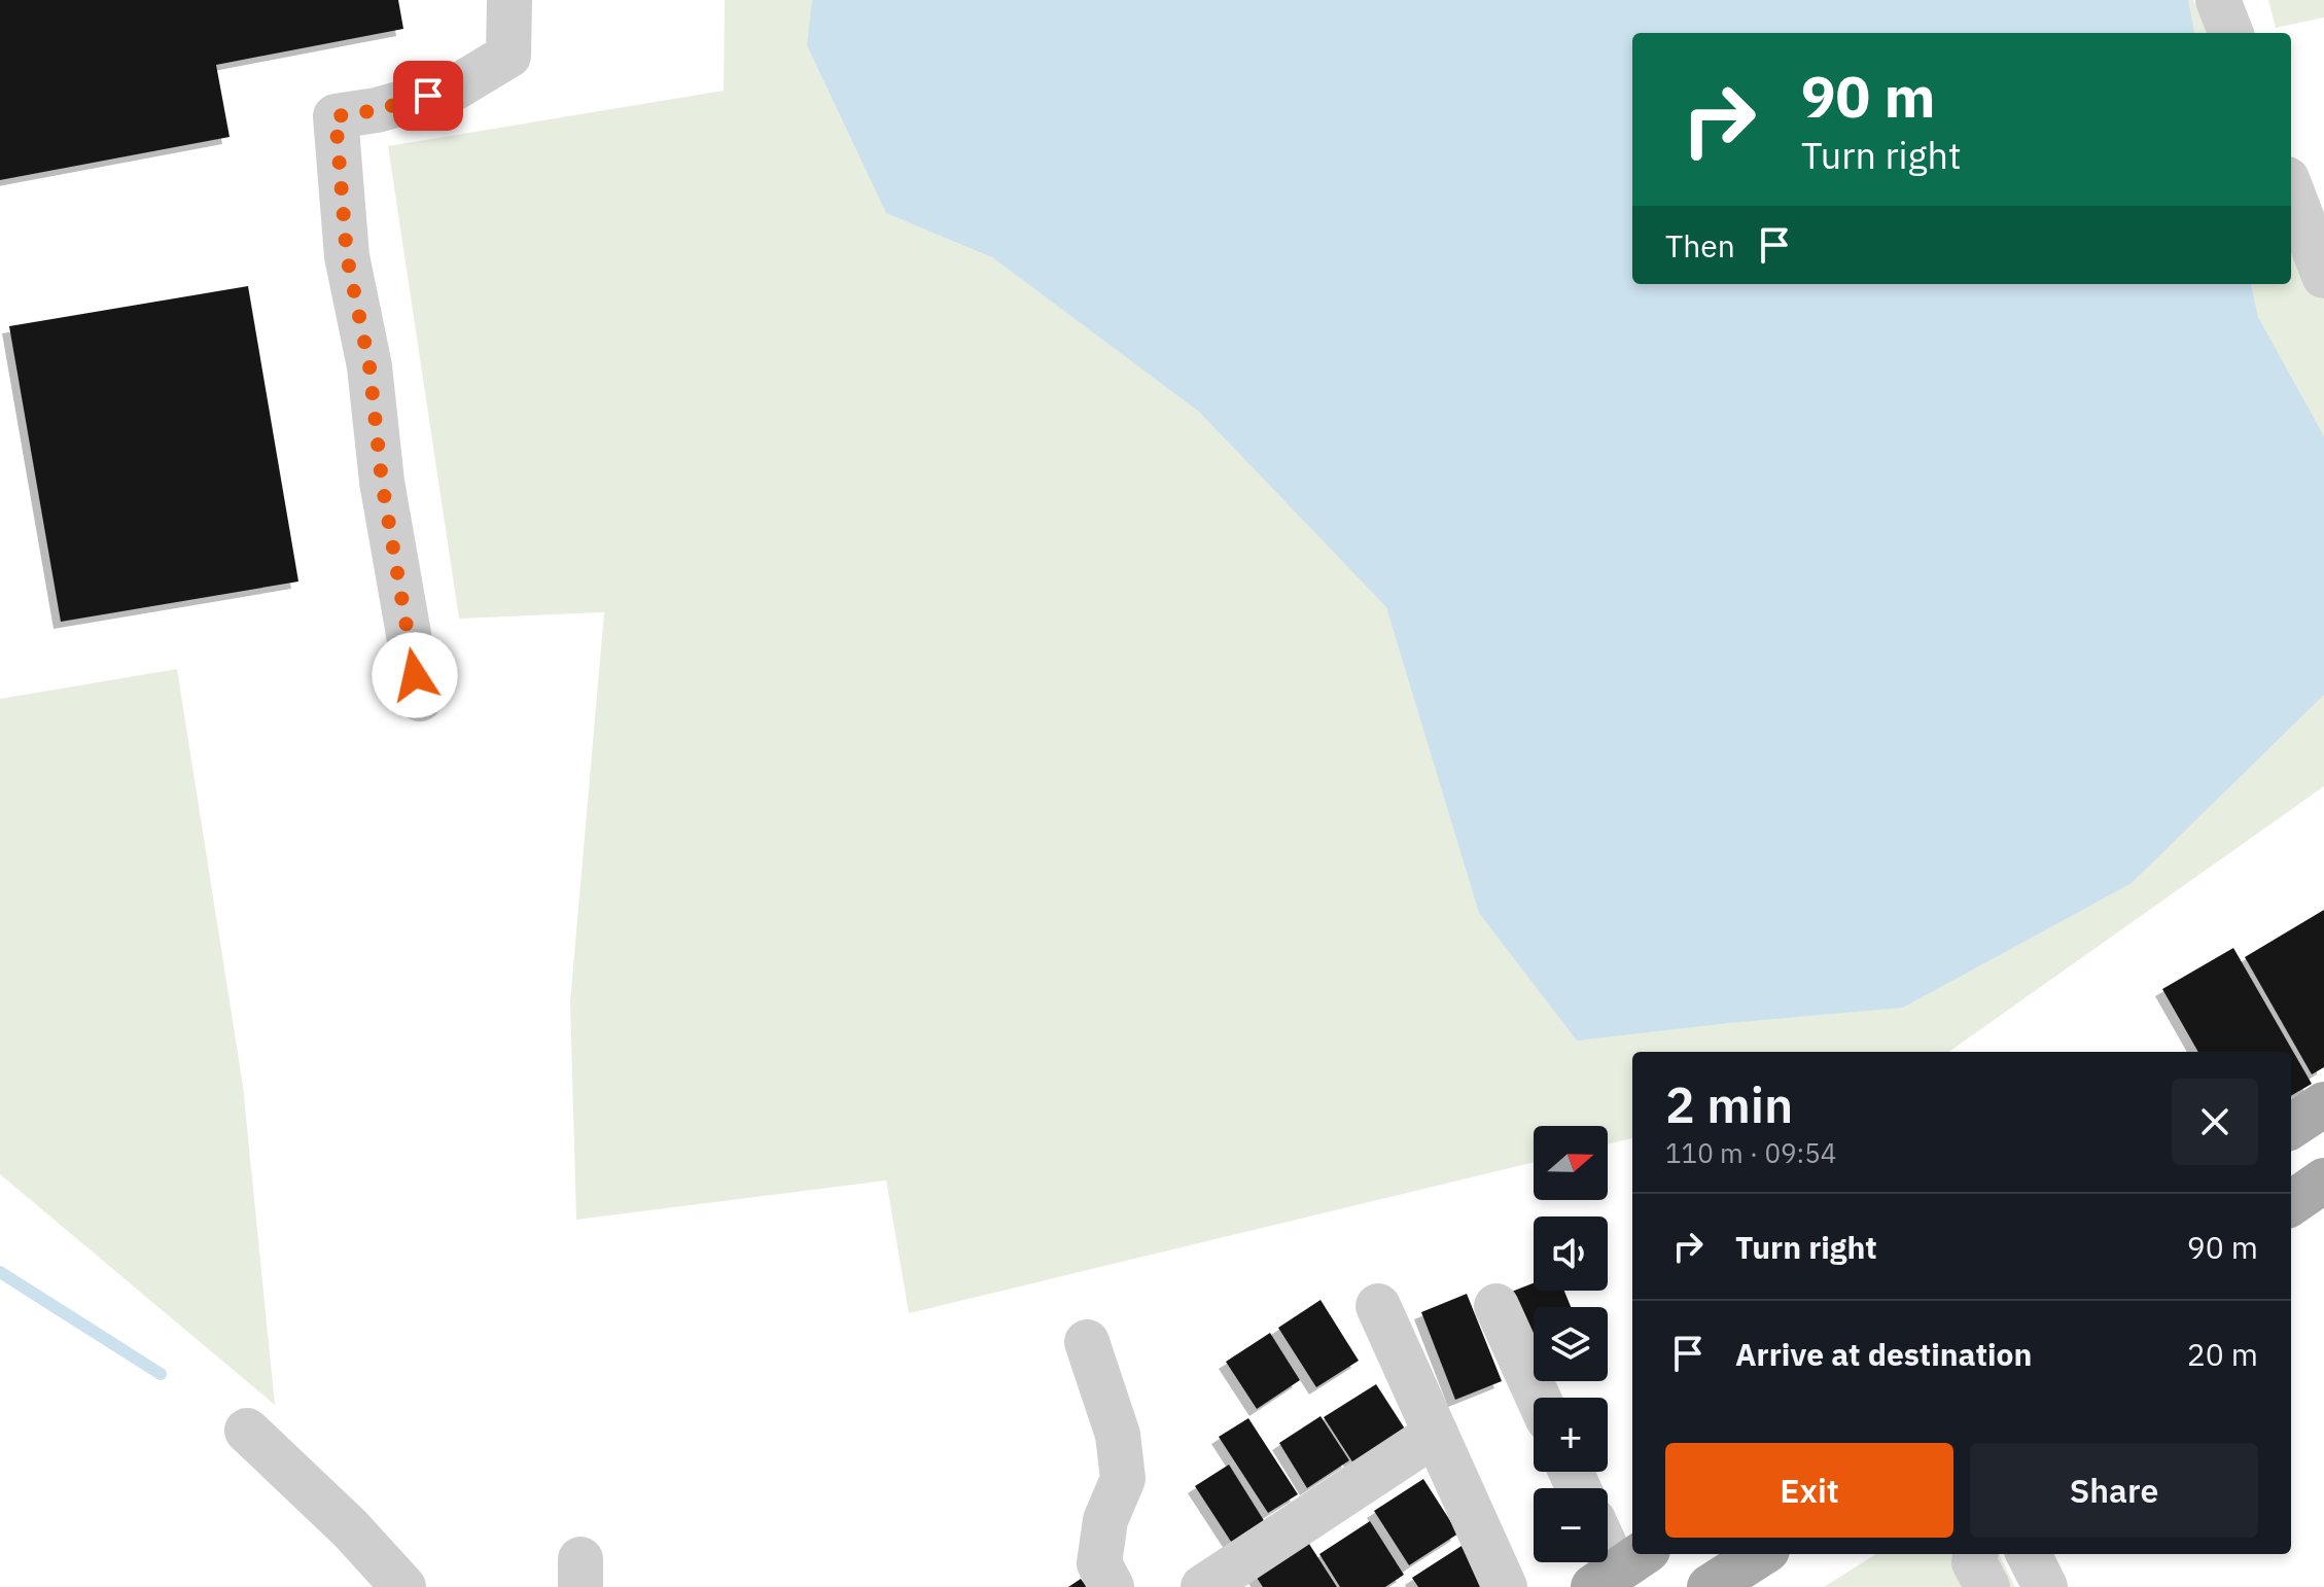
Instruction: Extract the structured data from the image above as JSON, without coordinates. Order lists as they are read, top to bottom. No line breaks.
{"north":"right","page":{"turn":["90 m","Turn right"],"then":"Then","heading":["2 min","110 m · 09:54"],"map_buttons":["+","−"],"list":[{"name":"Turn right","value":"90 m"},{"name":"Arrive at destination","value":"20 m"}],"buttons":["Exit","Share"]}}
